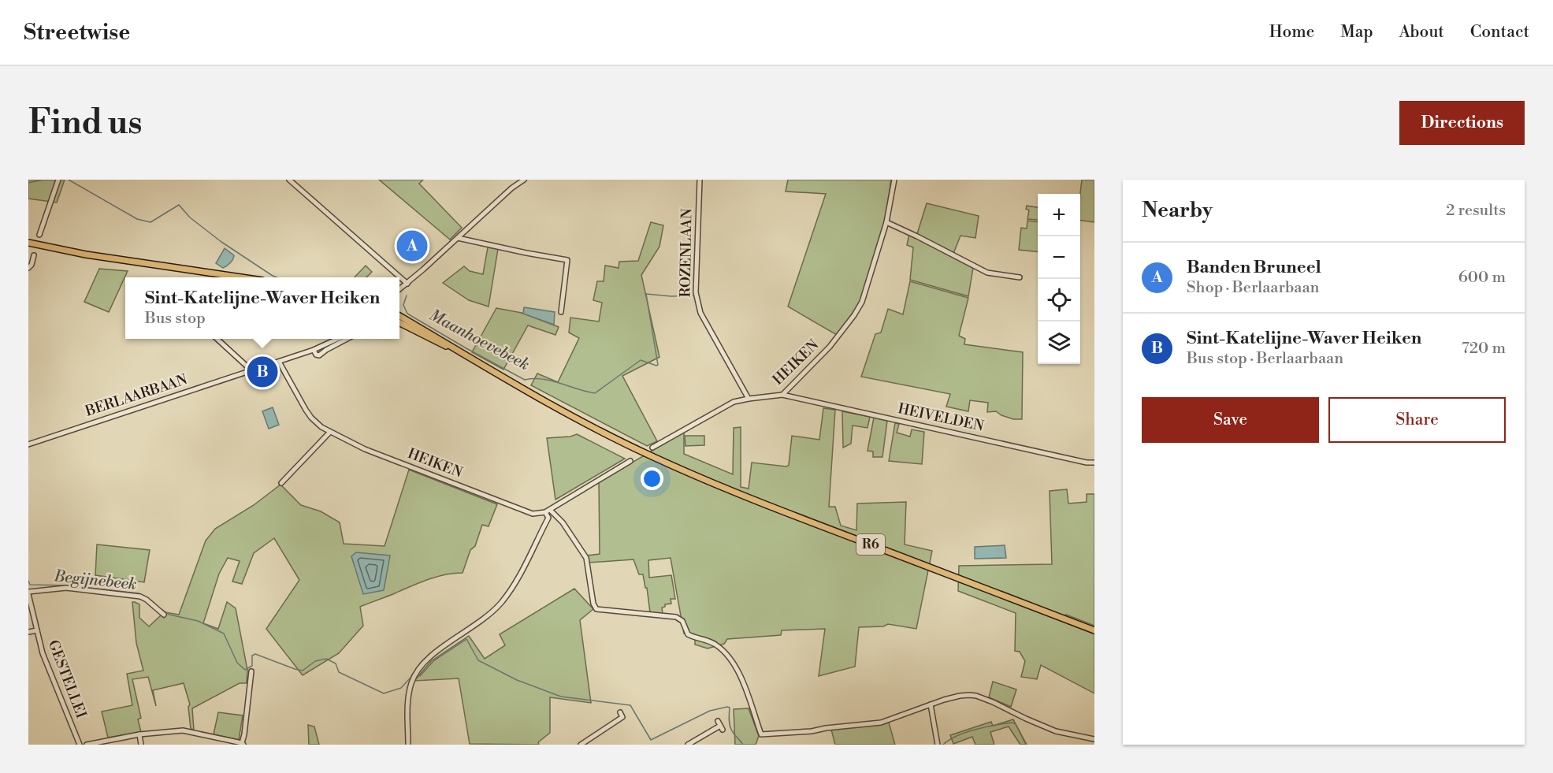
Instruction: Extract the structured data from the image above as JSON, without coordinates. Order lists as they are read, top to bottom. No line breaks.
{"streets":{"main road":["R6"],"street":["ROZENLAAN","HEIKEN","BERLAARBAAN","HEIVELDEN","GESTELLEI"]},"crossings":[["ROZENLAAN","HEIKEN"],["HEIKEN","BERLAARBAAN"],["HEIKEN","HEIVELDEN"]],"water":["Maanhoevebeek","Begijnebeek"],"page":{"header":"Streetwise","nav":["Home","Map","About","Contact"],"buttons":["Directions",["Save","Share"]],"title":"Find us","heading":["Nearby","2 results"],"map_buttons":["+","−"],"pins":["A","B"],"list":[{"mark":"A","name":"Banden Bruneel","note":"Shop · Berlaarbaan","value":"600 m"},{"mark":"B","name":"Sint-Katelijne-Waver Heiken","note":"Bus stop · Berlaarbaan","value":"720 m"}],"popup":["Sint-Katelijne-Waver Heiken","Bus stop"]}}
